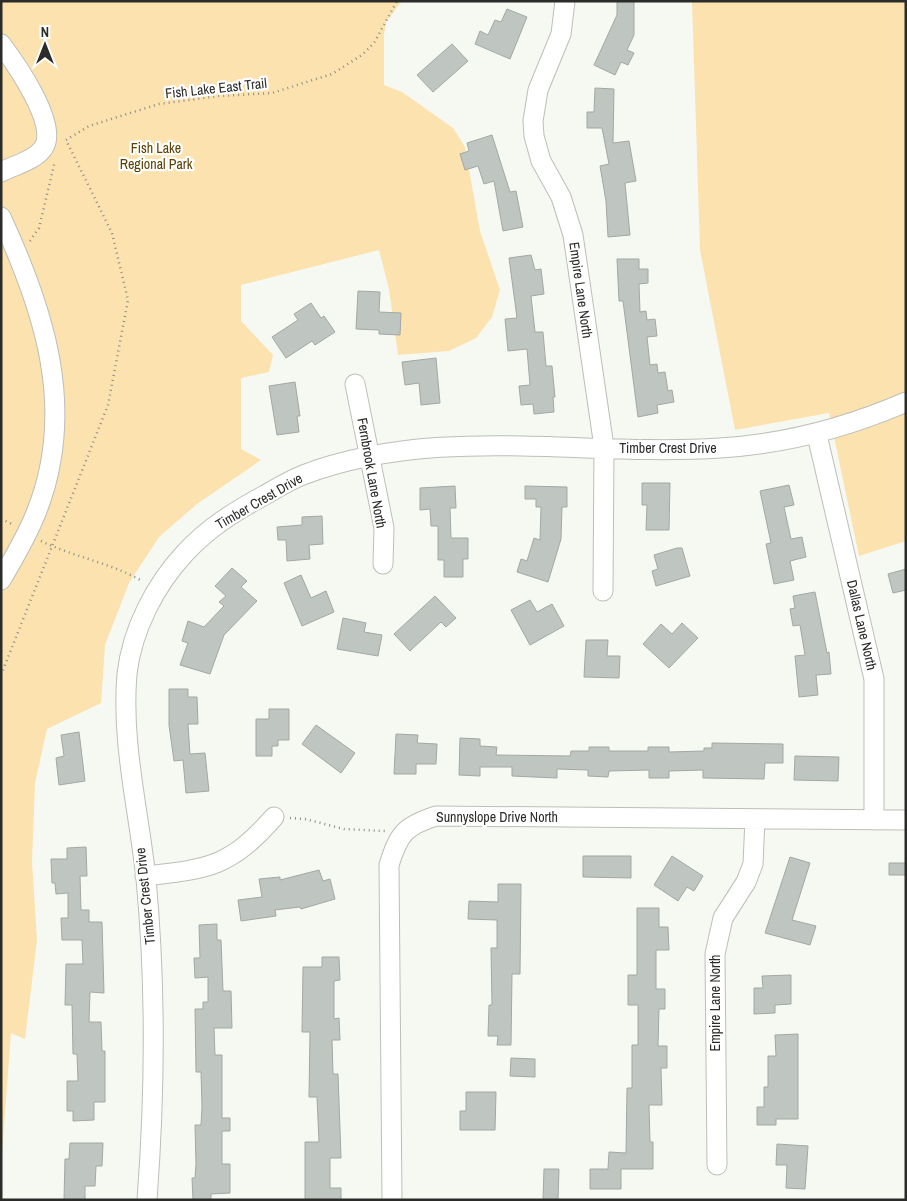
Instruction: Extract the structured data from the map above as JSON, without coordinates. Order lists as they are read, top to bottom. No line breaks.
{"streets":{"street":["Empire Lane North","Timber Crest Drive","Fernbrook Lane North","Dallas Lane North","Sunnyslope Drive North"],"path":["Fish Lake East Trail"]},"crossings":[["Empire Lane North","Timber Crest Drive"],["Empire Lane North","Sunnyslope Drive North"],["Timber Crest Drive","Fernbrook Lane North"],["Timber Crest Drive","Dallas Lane North"],["Dallas Lane North","Sunnyslope Drive North"]],"parks":["Fish Lake Regional Park"],"north":"top"}
